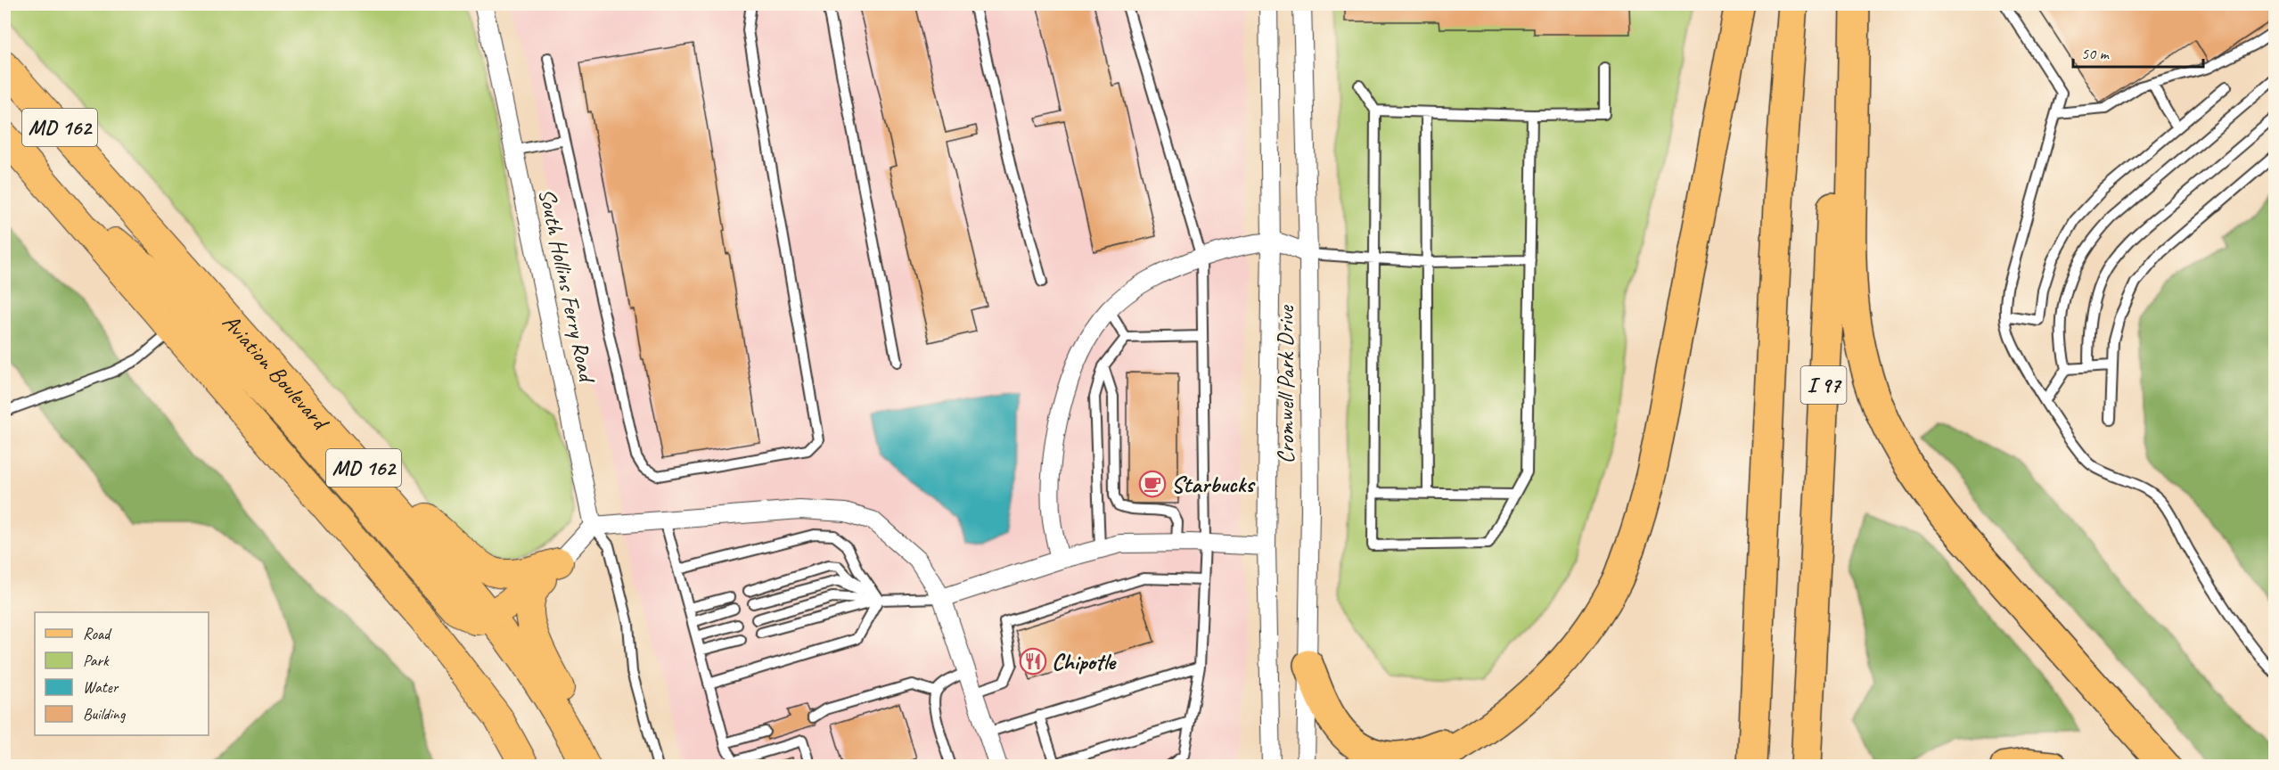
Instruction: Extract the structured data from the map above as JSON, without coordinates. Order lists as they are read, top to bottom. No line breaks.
{"streets":{"highway":["I 97"],"main road":["MD 162","Aviation Boulevard"],"street":["South Hollins Ferry Road","Cromwell Park Drive"]},"places":{"cafe":["Starbucks"],"restaurant":["Chipotle"]},"legend":["Road","Park","Water","Building"],"scale_bar":"50 m"}
